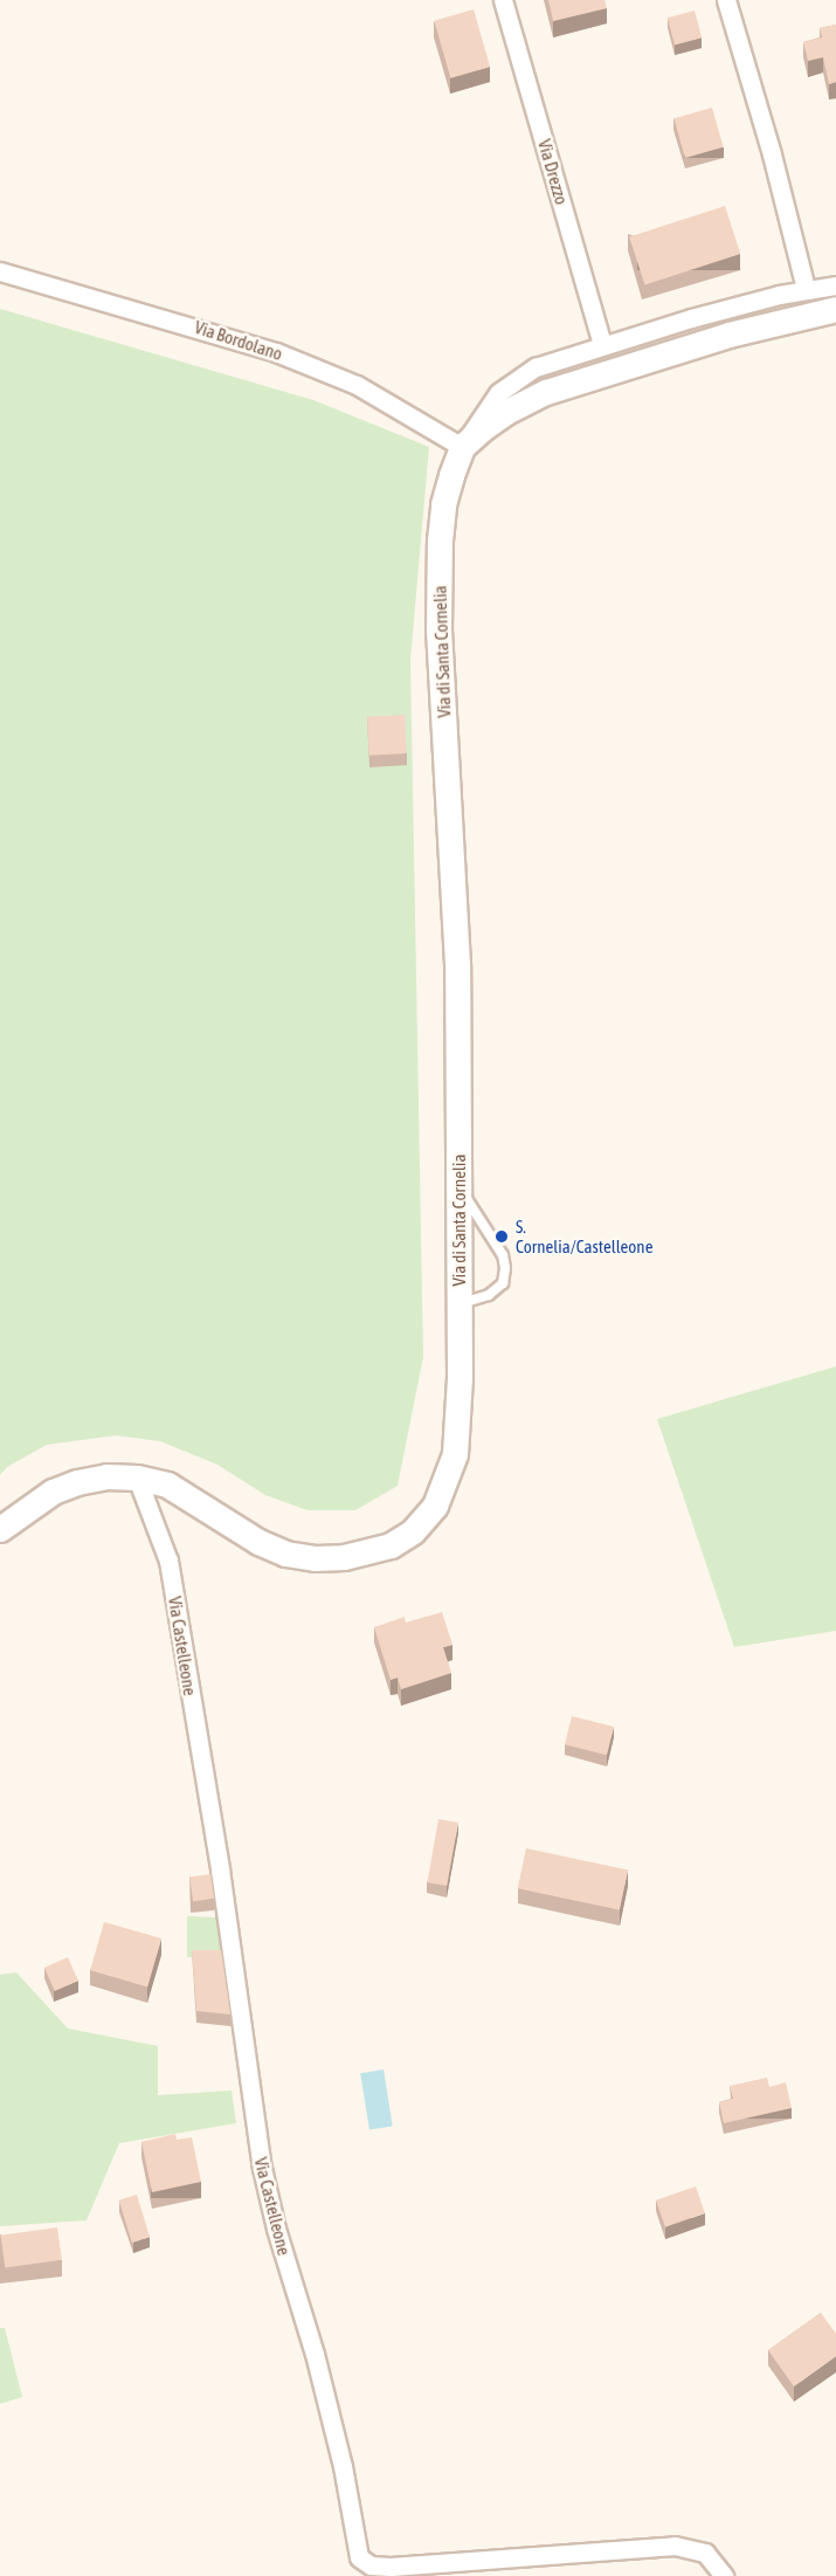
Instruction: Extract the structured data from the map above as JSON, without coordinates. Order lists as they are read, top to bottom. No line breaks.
{"streets":{"street":["Via Drezzo","Via Bordolano","Via di Santa Cornelia","Via Castelleone"]},"crossings":[["Via Drezzo","Via di Santa Cornelia"],["Via Bordolano","Via di Santa Cornelia"],["Via di Santa Cornelia","Via Castelleone"]],"places":["S. Cornelia/Castelleone"]}
